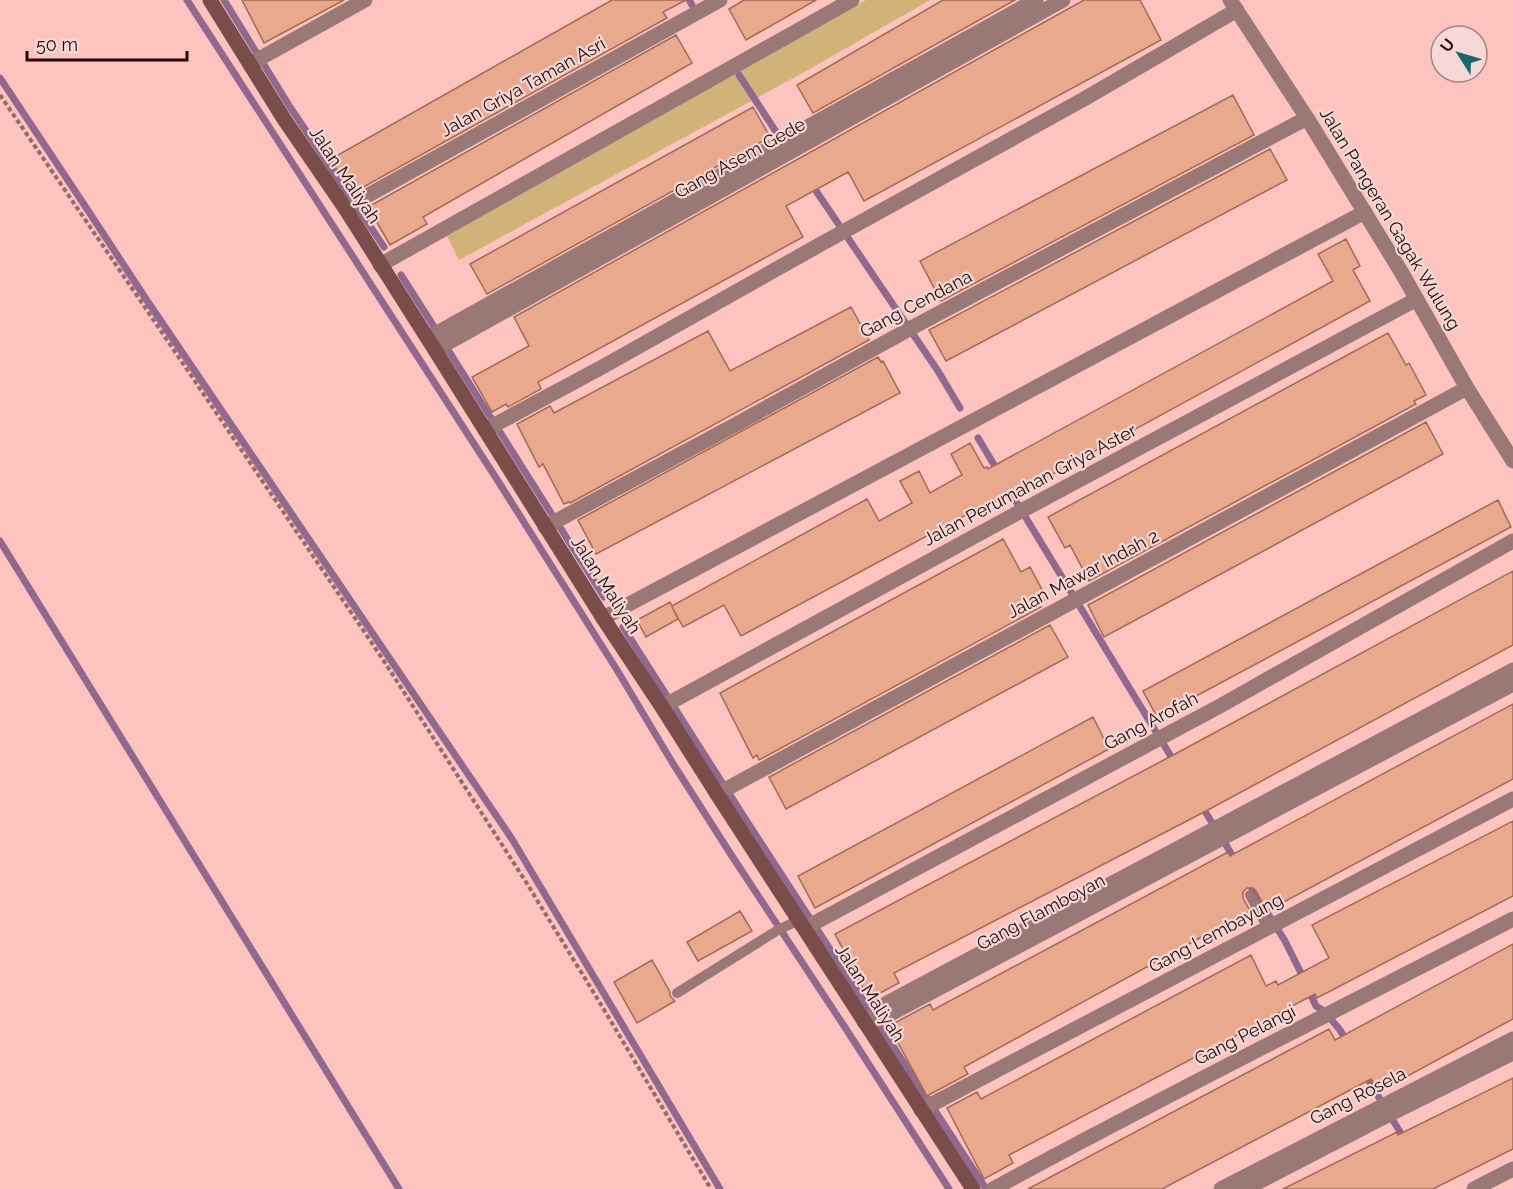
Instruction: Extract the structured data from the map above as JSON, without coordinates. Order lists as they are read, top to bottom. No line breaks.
{"streets":{"street":["Jalan Griya Taman Asri","Gang Asem Gede","Jalan Maliyah","Jalan Pangeran Gagak Wulung","Gang Cendana","Jalan Perumahan Griya Aster","Jalan Mawar Indah 2","Gang Arofah","Gang Flamboyan","Gang Lembayung","Gang Pelangi","Gang Rosela"]},"crossings":[["Jalan Griya Taman Asri","Jalan Maliyah"],["Gang Asem Gede","Jalan Maliyah"],["Jalan Maliyah","Gang Cendana"],["Jalan Maliyah","Jalan Perumahan Griya Aster"],["Jalan Maliyah","Jalan Mawar Indah 2"],["Jalan Maliyah","Gang Arofah"],["Jalan Maliyah","Gang Flamboyan"],["Jalan Maliyah","Gang Lembayung"],["Jalan Pangeran Gagak Wulung","Gang Cendana"],["Jalan Pangeran Gagak Wulung","Jalan Perumahan Griya Aster"],["Jalan Pangeran Gagak Wulung","Jalan Mawar Indah 2"]],"scale_bar":"50 m","north":"top left"}
